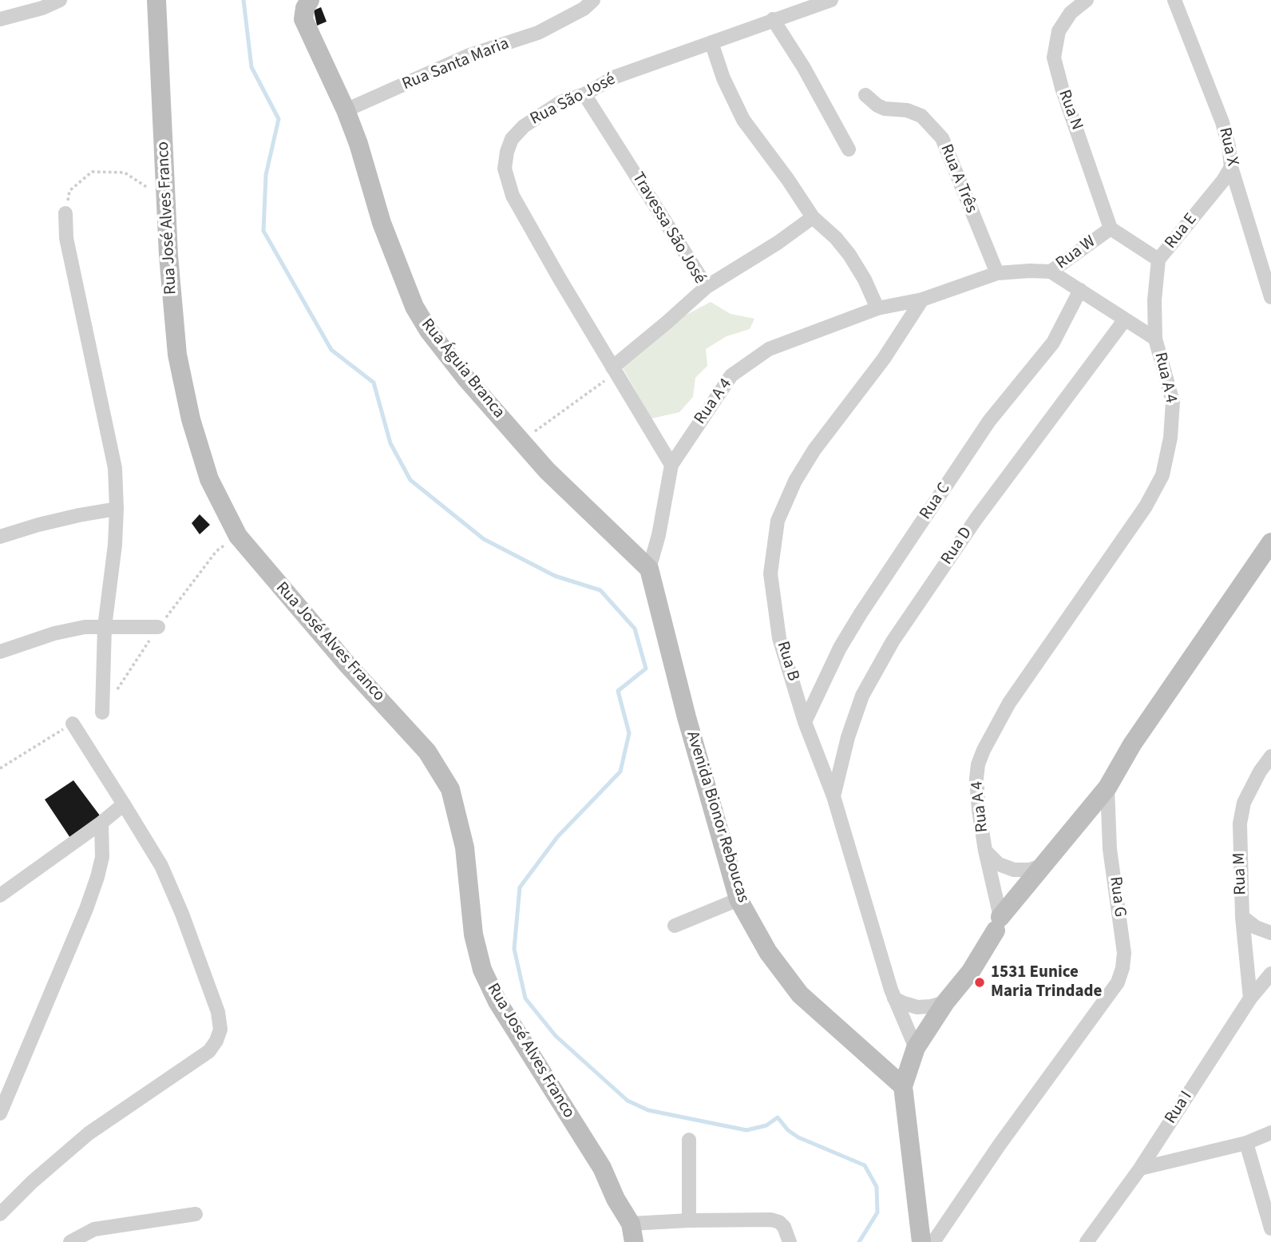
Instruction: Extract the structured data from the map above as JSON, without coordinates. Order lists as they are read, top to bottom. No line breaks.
{"streets":{"main road":["Rua José Alves Franco","Rua Águia Branca","Avenida Bionor Reboucas"],"street":["Rua Santa Maria","Rua São José","Rua N","Rua X","Rua A Três","Travessa São José","Rua E","Rua W","Rua A 4","Rua C","Rua D","Rua B","Rua M","Rua G","Rua I"]},"crossings":[["Rua Santa Maria","Rua Águia Branca"],["Rua São José","Travessa São José"],["Rua São José","Rua A 4"],["Rua N","Rua W"],["Rua X","Rua E"],["Rua A Três","Rua A 4"],["Rua E","Rua W"],["Rua E","Rua A 4"],["Rua W","Rua A 4"],["Rua Águia Branca","Avenida Bionor Reboucas"],["Rua A 4","Rua C"],["Rua A 4","Rua D"],["Rua A 4","Rua B"],["Rua C","Rua B"],["Rua D","Rua B"],["Rua M","Rua I"]],"places":["1531 Eunice Maria Trindade"]}
